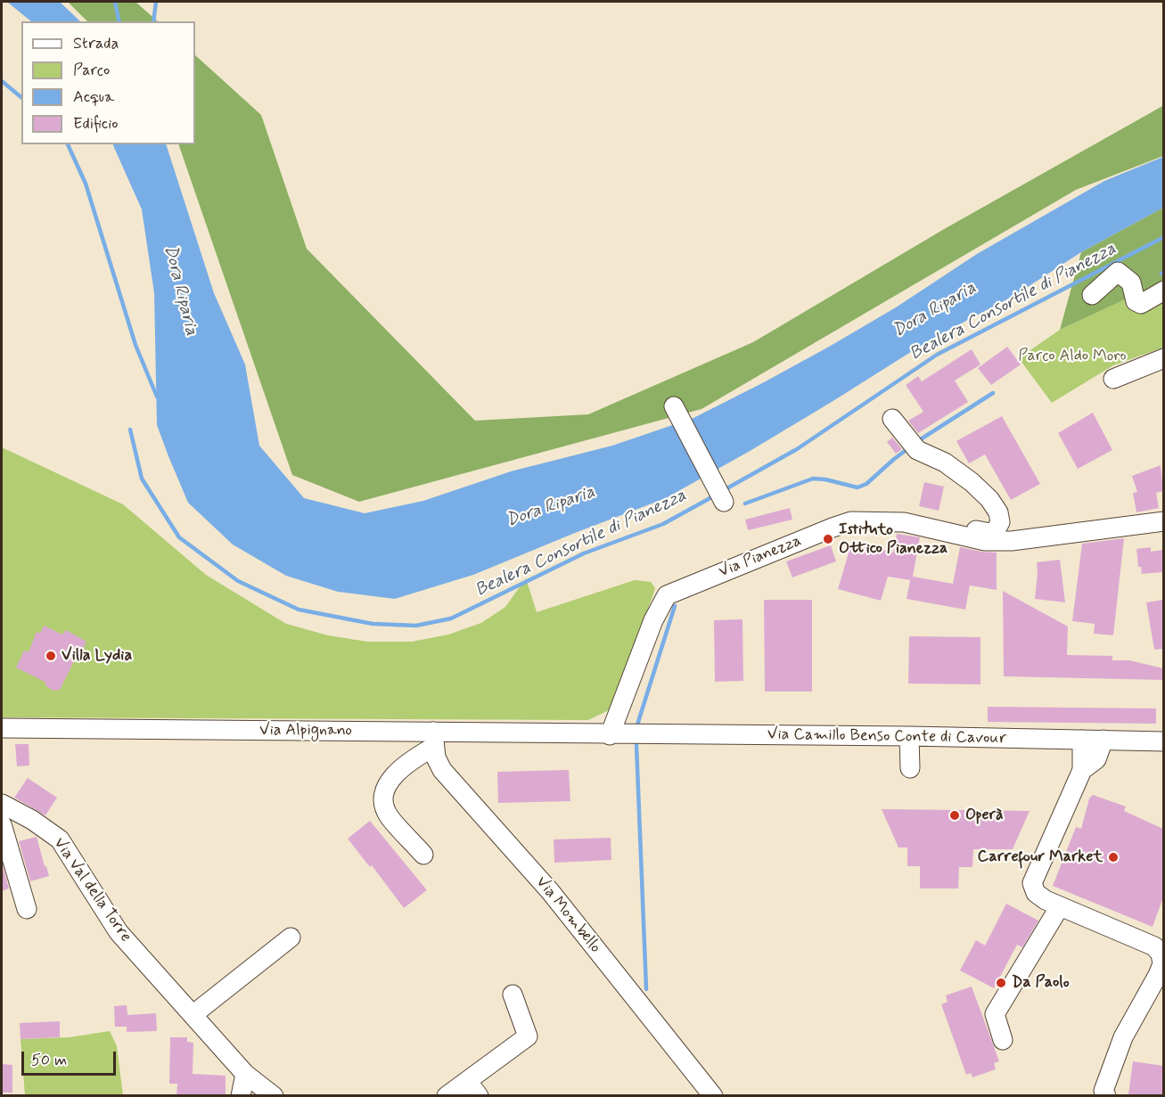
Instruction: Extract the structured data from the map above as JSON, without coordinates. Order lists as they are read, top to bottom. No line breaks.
{"streets":{"street":["Via Pianezza","Via Alpignano","Via Camillo Benso Conte di Cavour","Via Val della Torre","Via Mombello"]},"crossings":[["Via Pianezza","Via Alpignano"],["Via Pianezza","Via Camillo Benso Conte di Cavour"],["Via Alpignano","Via Camillo Benso Conte di Cavour"],["Via Alpignano","Via Mombello"]],"water":["Dora Riparia","Bealera Consortile di Pianezza"],"parks":["Parco Aldo Moro"],"places":["Istituto Ottico Pianezza","Villa Lydia","Operà","Carrefour Market","Da Paolo"],"legend":["Strada","Parco","Acqua","Edificio"],"scale_bar":"50 m"}
